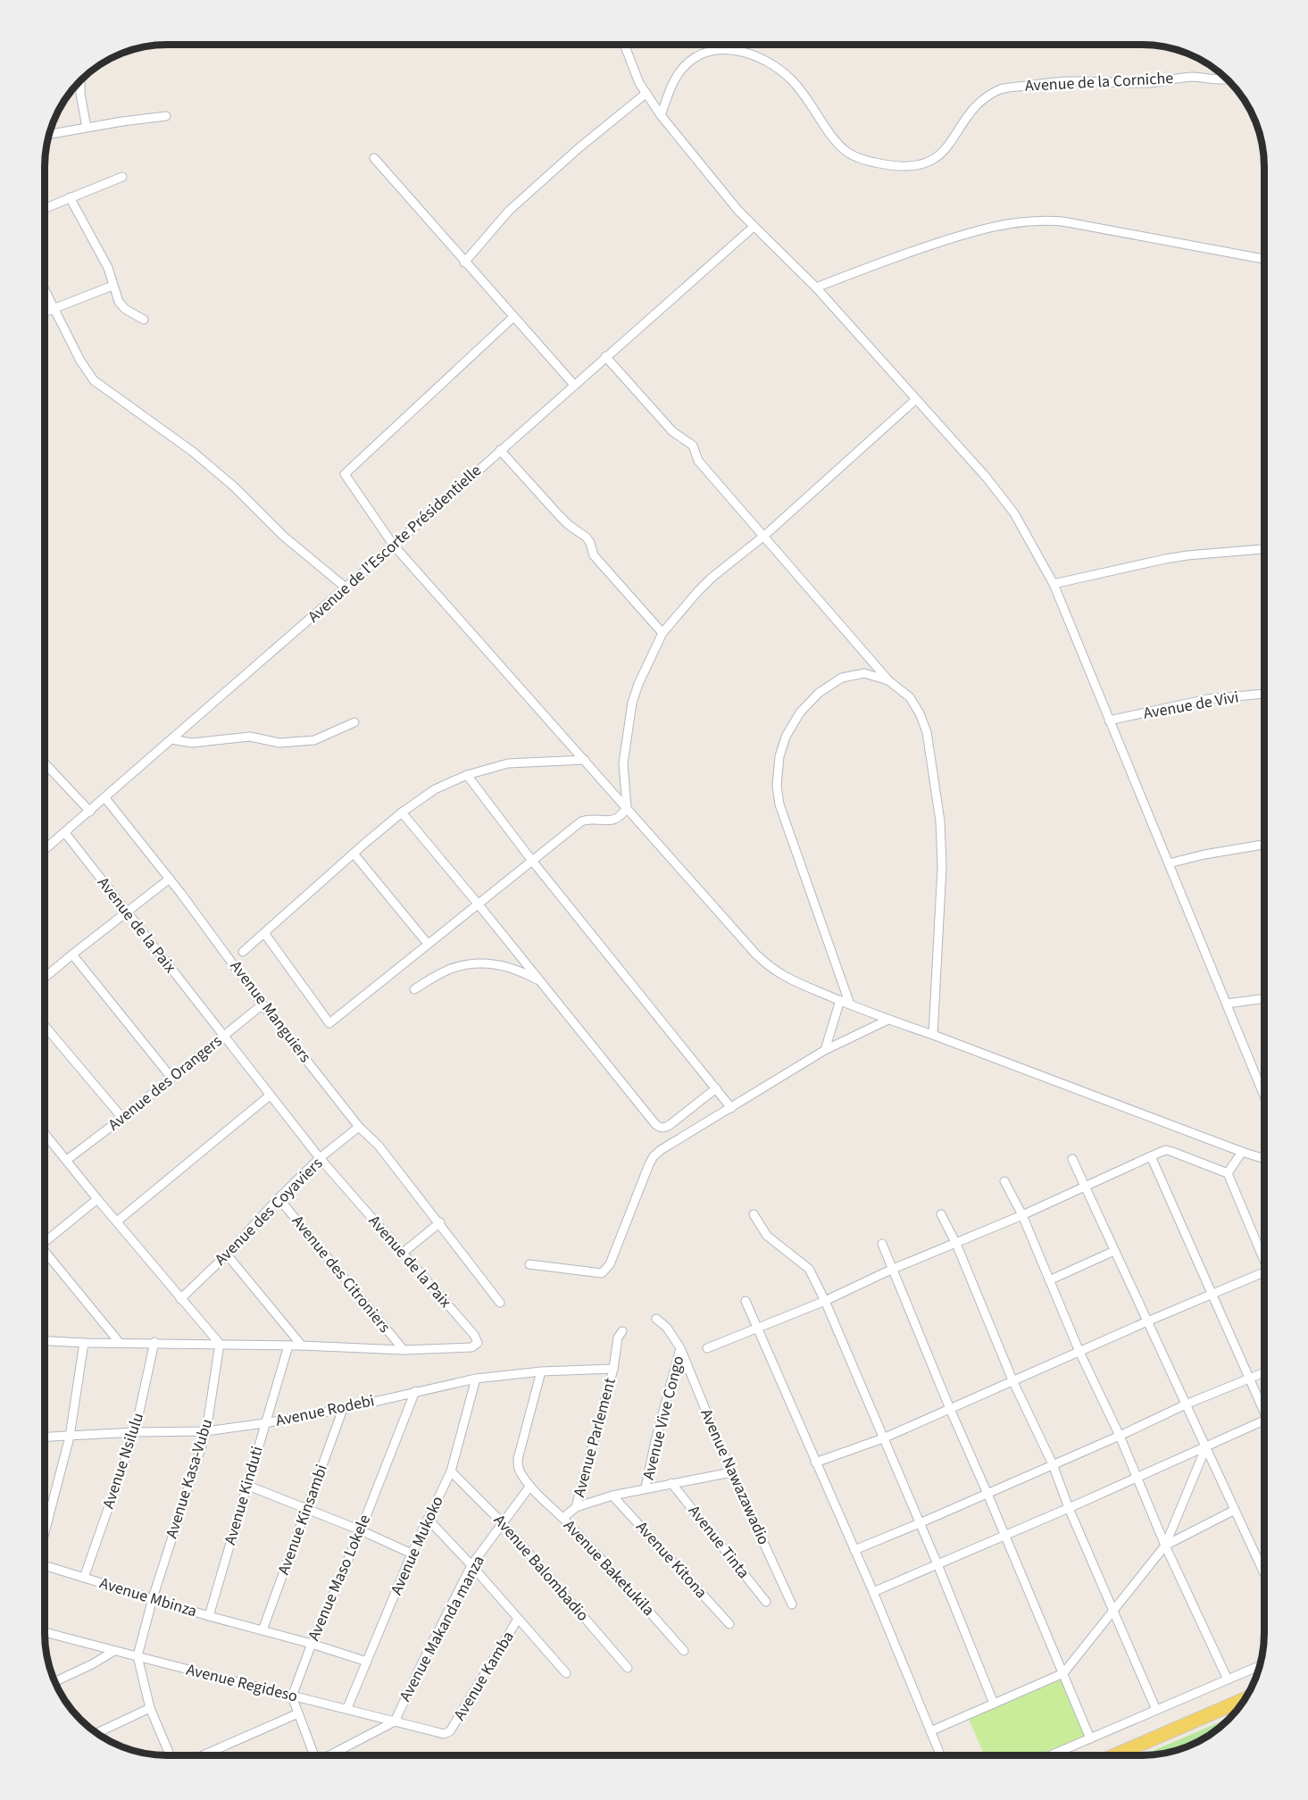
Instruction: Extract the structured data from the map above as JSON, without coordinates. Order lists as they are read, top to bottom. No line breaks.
{"streets":{"street":["Avenue de la Corniche","Avenue de l'Escorte Présidentielle","Avenue de Vivi","Avenue de la Paix","Avenue Manguiers","Avenue des Orangers","Avenue des Coyaviers","Avenue des Citroniers","Avenue Rodebi","Avenue Vive Congo","Avenue Parlement","Avenue Nsilulu","Avenue Nawazawadio","Avenue Kasa-Vubu","Avenue Kinduti","Avenue Kinsambi","Avenue Tinta","Avenue Mukoko","Avenue Kitona","Avenue Balombadio","Avenue Baketukila","Avenue Maso Lokele","Avenue Mbinza","Avenue Makanda manza","Avenue Kamba","Avenue Regideso"]},"crossings":[["Avenue de l'Escorte Présidentielle","Avenue de la Paix"],["Avenue de l'Escorte Présidentielle","Avenue Manguiers"],["Avenue de la Paix","Avenue des Orangers"],["Avenue de la Paix","Avenue des Coyaviers"],["Avenue de la Paix","Avenue des Citroniers"],["Avenue de la Paix","Avenue Nsilulu"],["Avenue de la Paix","Avenue Kasa-Vubu"],["Avenue de la Paix","Avenue Kinduti"],["Avenue Manguiers","Avenue des Orangers"],["Avenue Manguiers","Avenue des Coyaviers"],["Avenue des Coyaviers","Avenue des Citroniers"],["Avenue Rodebi","Avenue Parlement"],["Avenue Rodebi","Avenue Nsilulu"],["Avenue Rodebi","Avenue Kasa-Vubu"],["Avenue Rodebi","Avenue Kinduti"],["Avenue Rodebi","Avenue Kinsambi"],["Avenue Rodebi","Avenue Mukoko"],["Avenue Rodebi","Avenue Baketukila"],["Avenue Rodebi","Avenue Maso Lokele"],["Avenue Vive Congo","Avenue Nawazawadio"],["Avenue Nsilulu","Avenue Mbinza"],["Avenue Kasa-Vubu","Avenue Mbinza"],["Avenue Kasa-Vubu","Avenue Regideso"],["Avenue Kinduti","Avenue Mbinza"],["Avenue Kinsambi","Avenue Mbinza"],["Avenue Mukoko","Avenue Balombadio"],["Avenue Mukoko","Avenue Mbinza"],["Avenue Mukoko","Avenue Regideso"],["Avenue Balombadio","Avenue Makanda manza"],["Avenue Baketukila","Avenue Makanda manza"],["Avenue Maso Lokele","Avenue Mbinza"],["Avenue Maso Lokele","Avenue Regideso"],["Avenue Makanda manza","Avenue Regideso"],["Avenue Kamba","Avenue Regideso"]]}
